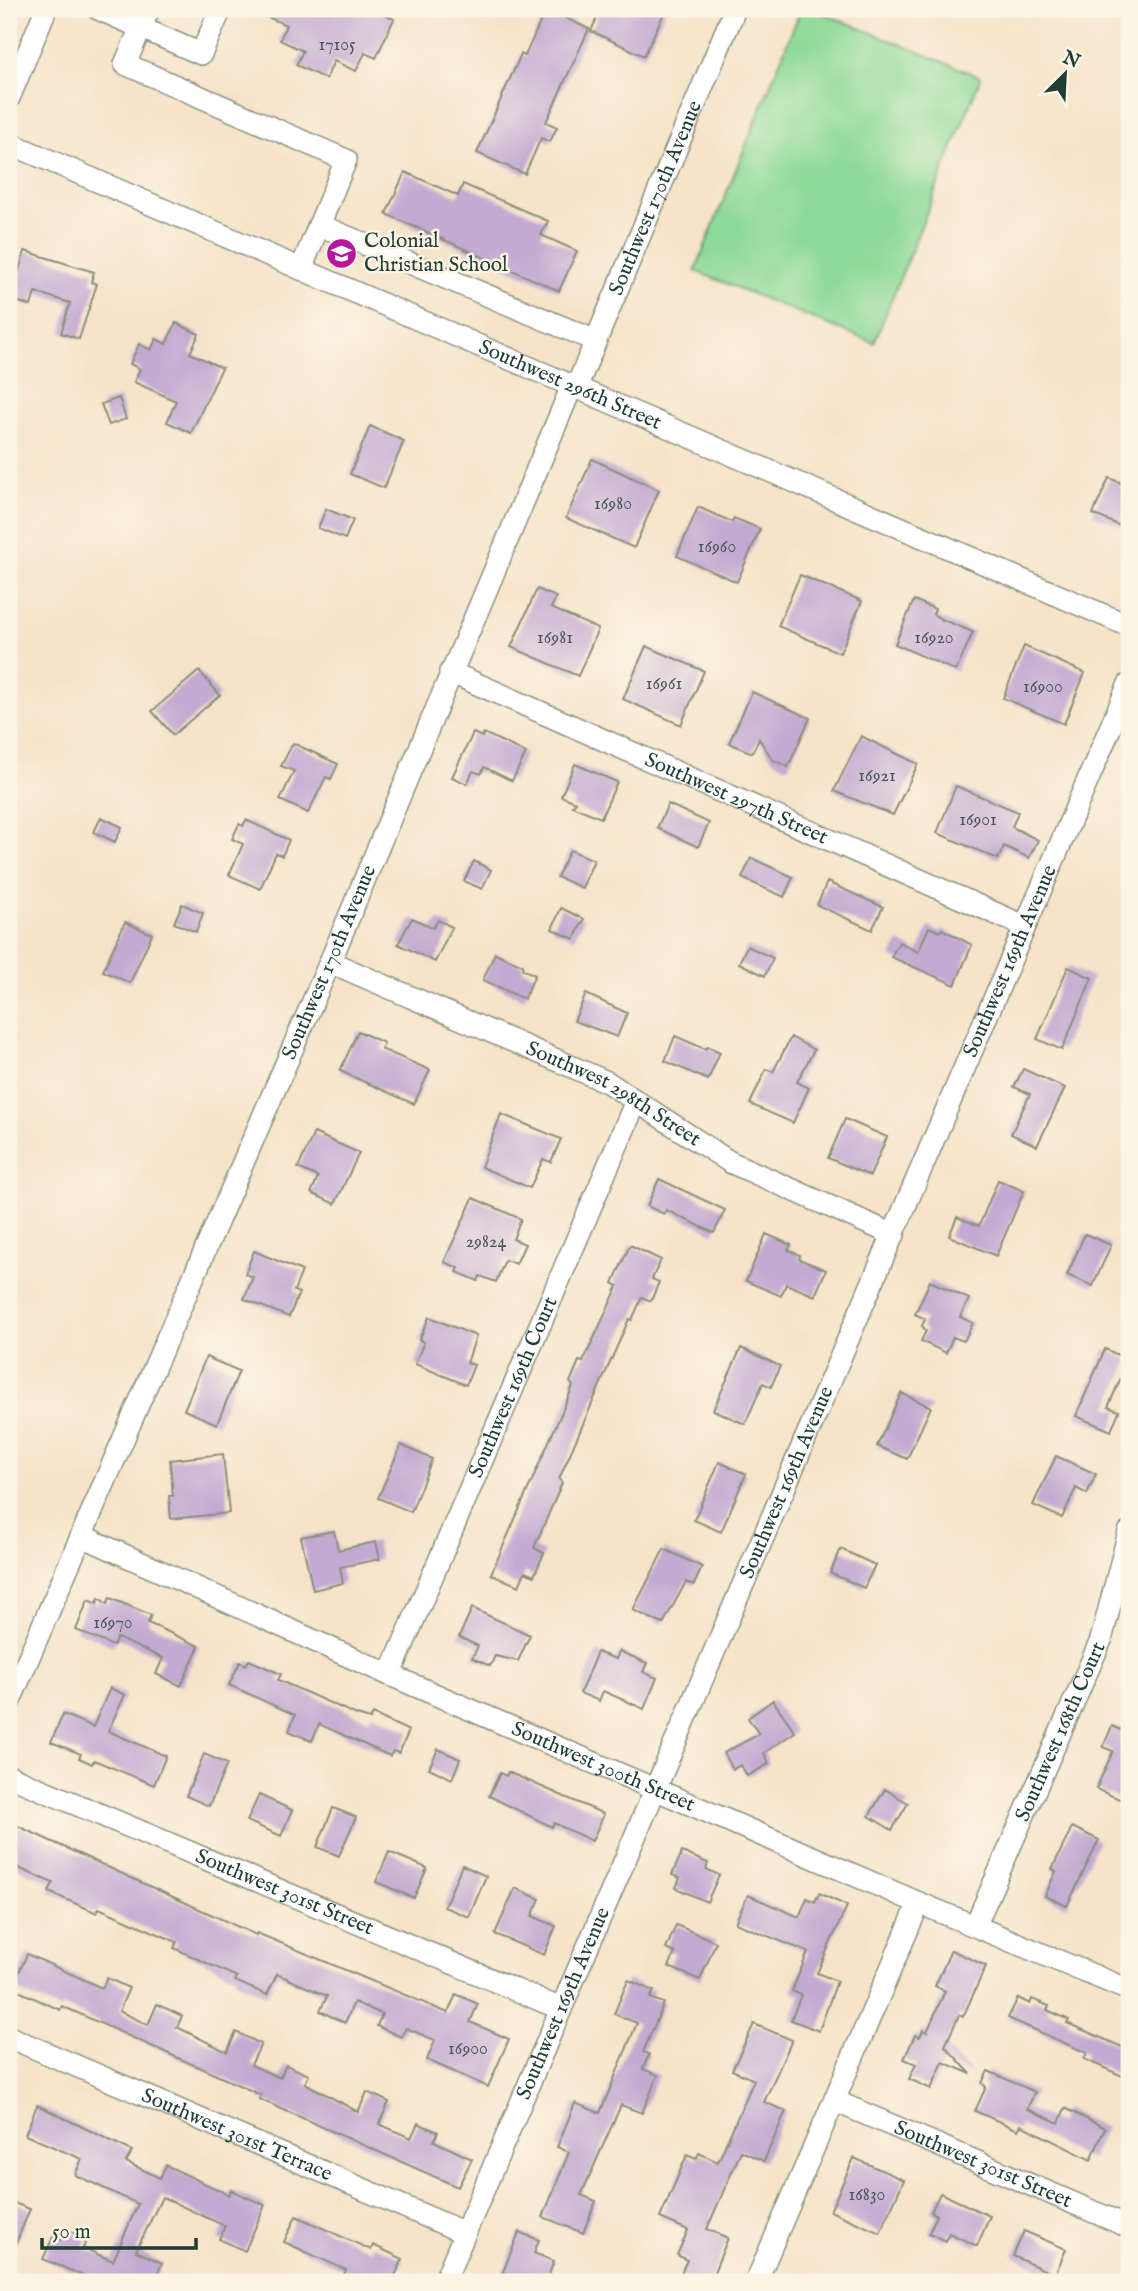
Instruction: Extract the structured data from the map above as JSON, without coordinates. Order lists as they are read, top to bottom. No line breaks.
{"streets":{"street":["Southwest 170th Avenue","Southwest 296th Street","Southwest 297th Street","Southwest 169th Avenue","Southwest 298th Street","Southwest 169th Court","Southwest 168th Court","Southwest 300th Street","Southwest 301st Street","Southwest 301st Terrace"]},"crossings":[["Southwest 170th Avenue","Southwest 296th Street"],["Southwest 170th Avenue","Southwest 297th Street"],["Southwest 170th Avenue","Southwest 298th Street"],["Southwest 170th Avenue","Southwest 300th Street"],["Southwest 297th Street","Southwest 169th Avenue"],["Southwest 169th Avenue","Southwest 298th Street"],["Southwest 169th Avenue","Southwest 300th Street"],["Southwest 169th Avenue","Southwest 301st Street"],["Southwest 169th Avenue","Southwest 301st Terrace"],["Southwest 298th Street","Southwest 169th Court"],["Southwest 169th Court","Southwest 300th Street"],["Southwest 168th Court","Southwest 300th Street"]],"places":{"school or university":["Colonial Christian School"]},"house_numbers":["17105","16980","16960","16981","16920","16961","16900","16921","16901","29824","16970","16900","16830"],"scale_bar":"50 m","north":"top right"}
